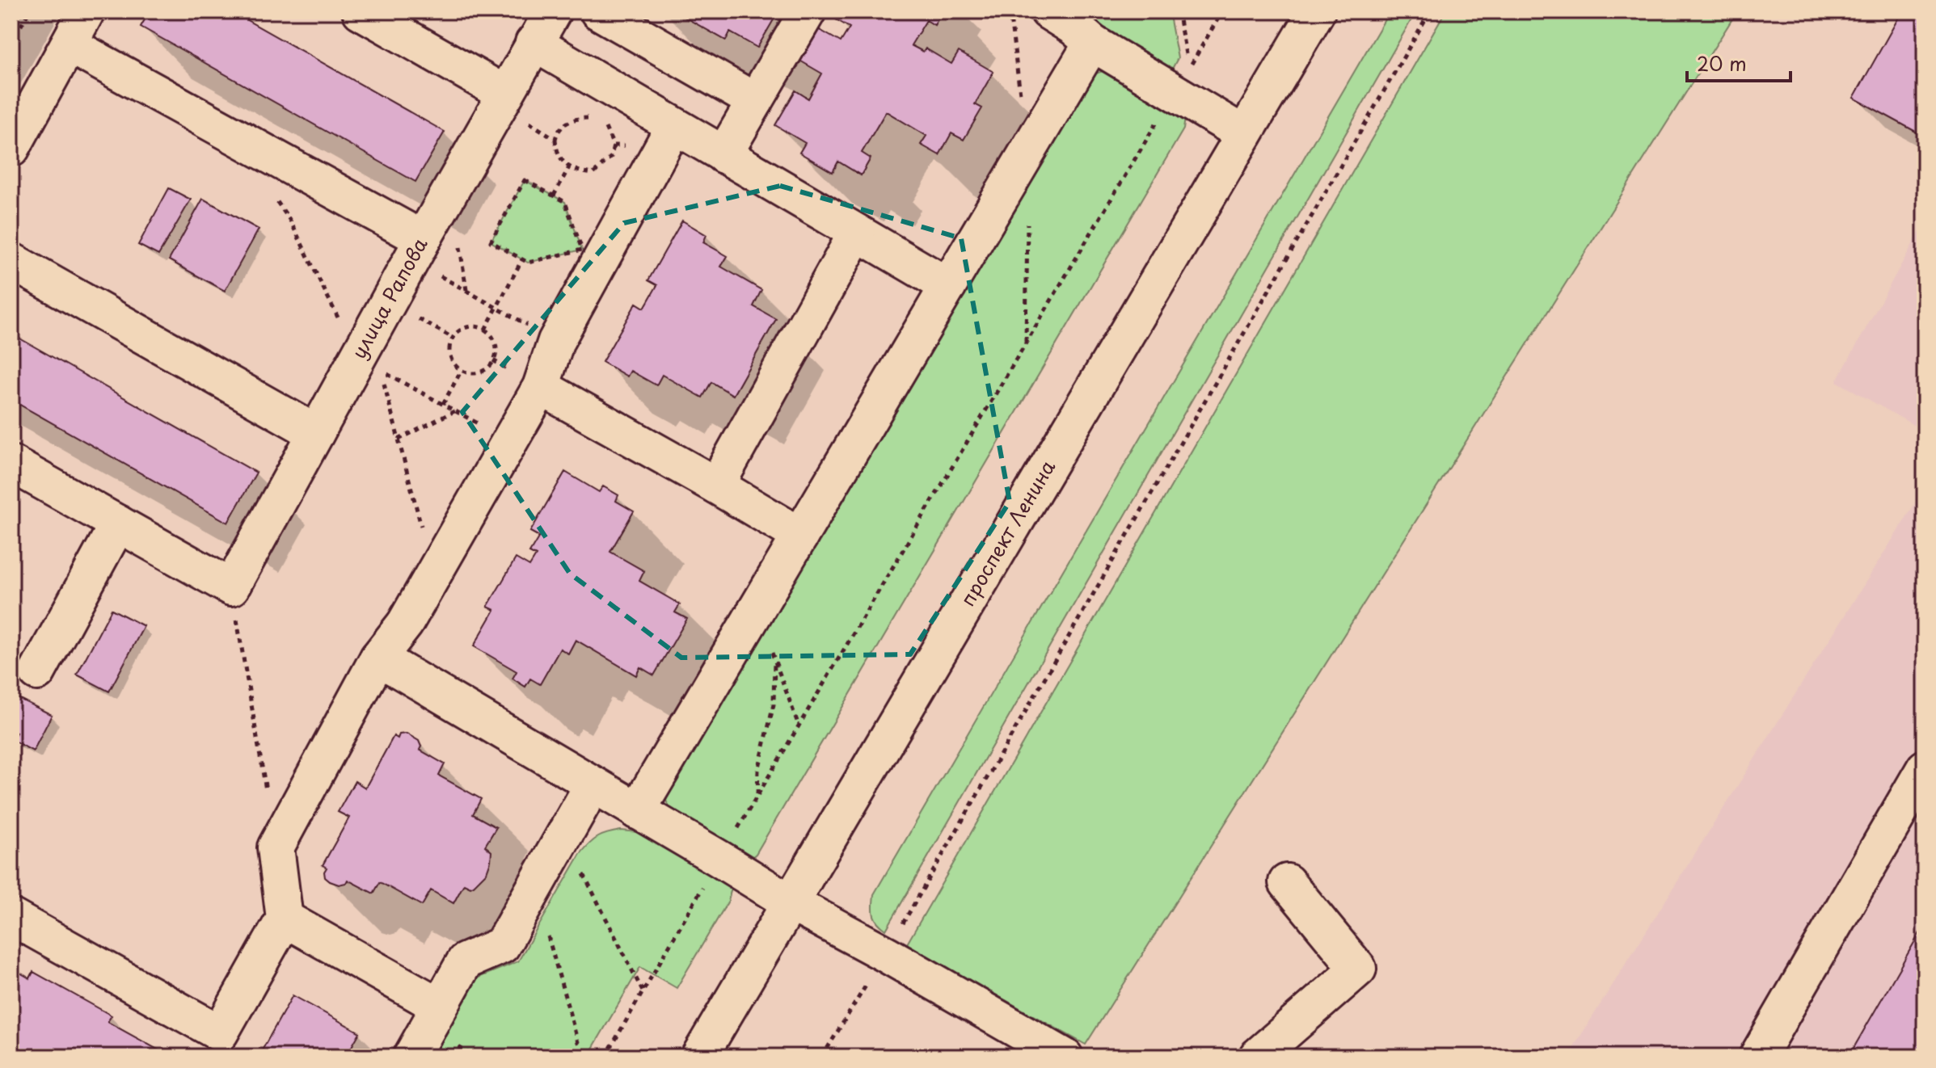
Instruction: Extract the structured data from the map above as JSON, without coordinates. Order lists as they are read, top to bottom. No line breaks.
{"streets":{"main road":["улица Рапова","проспект Ленина"]},"scale_bar":"20 m"}
